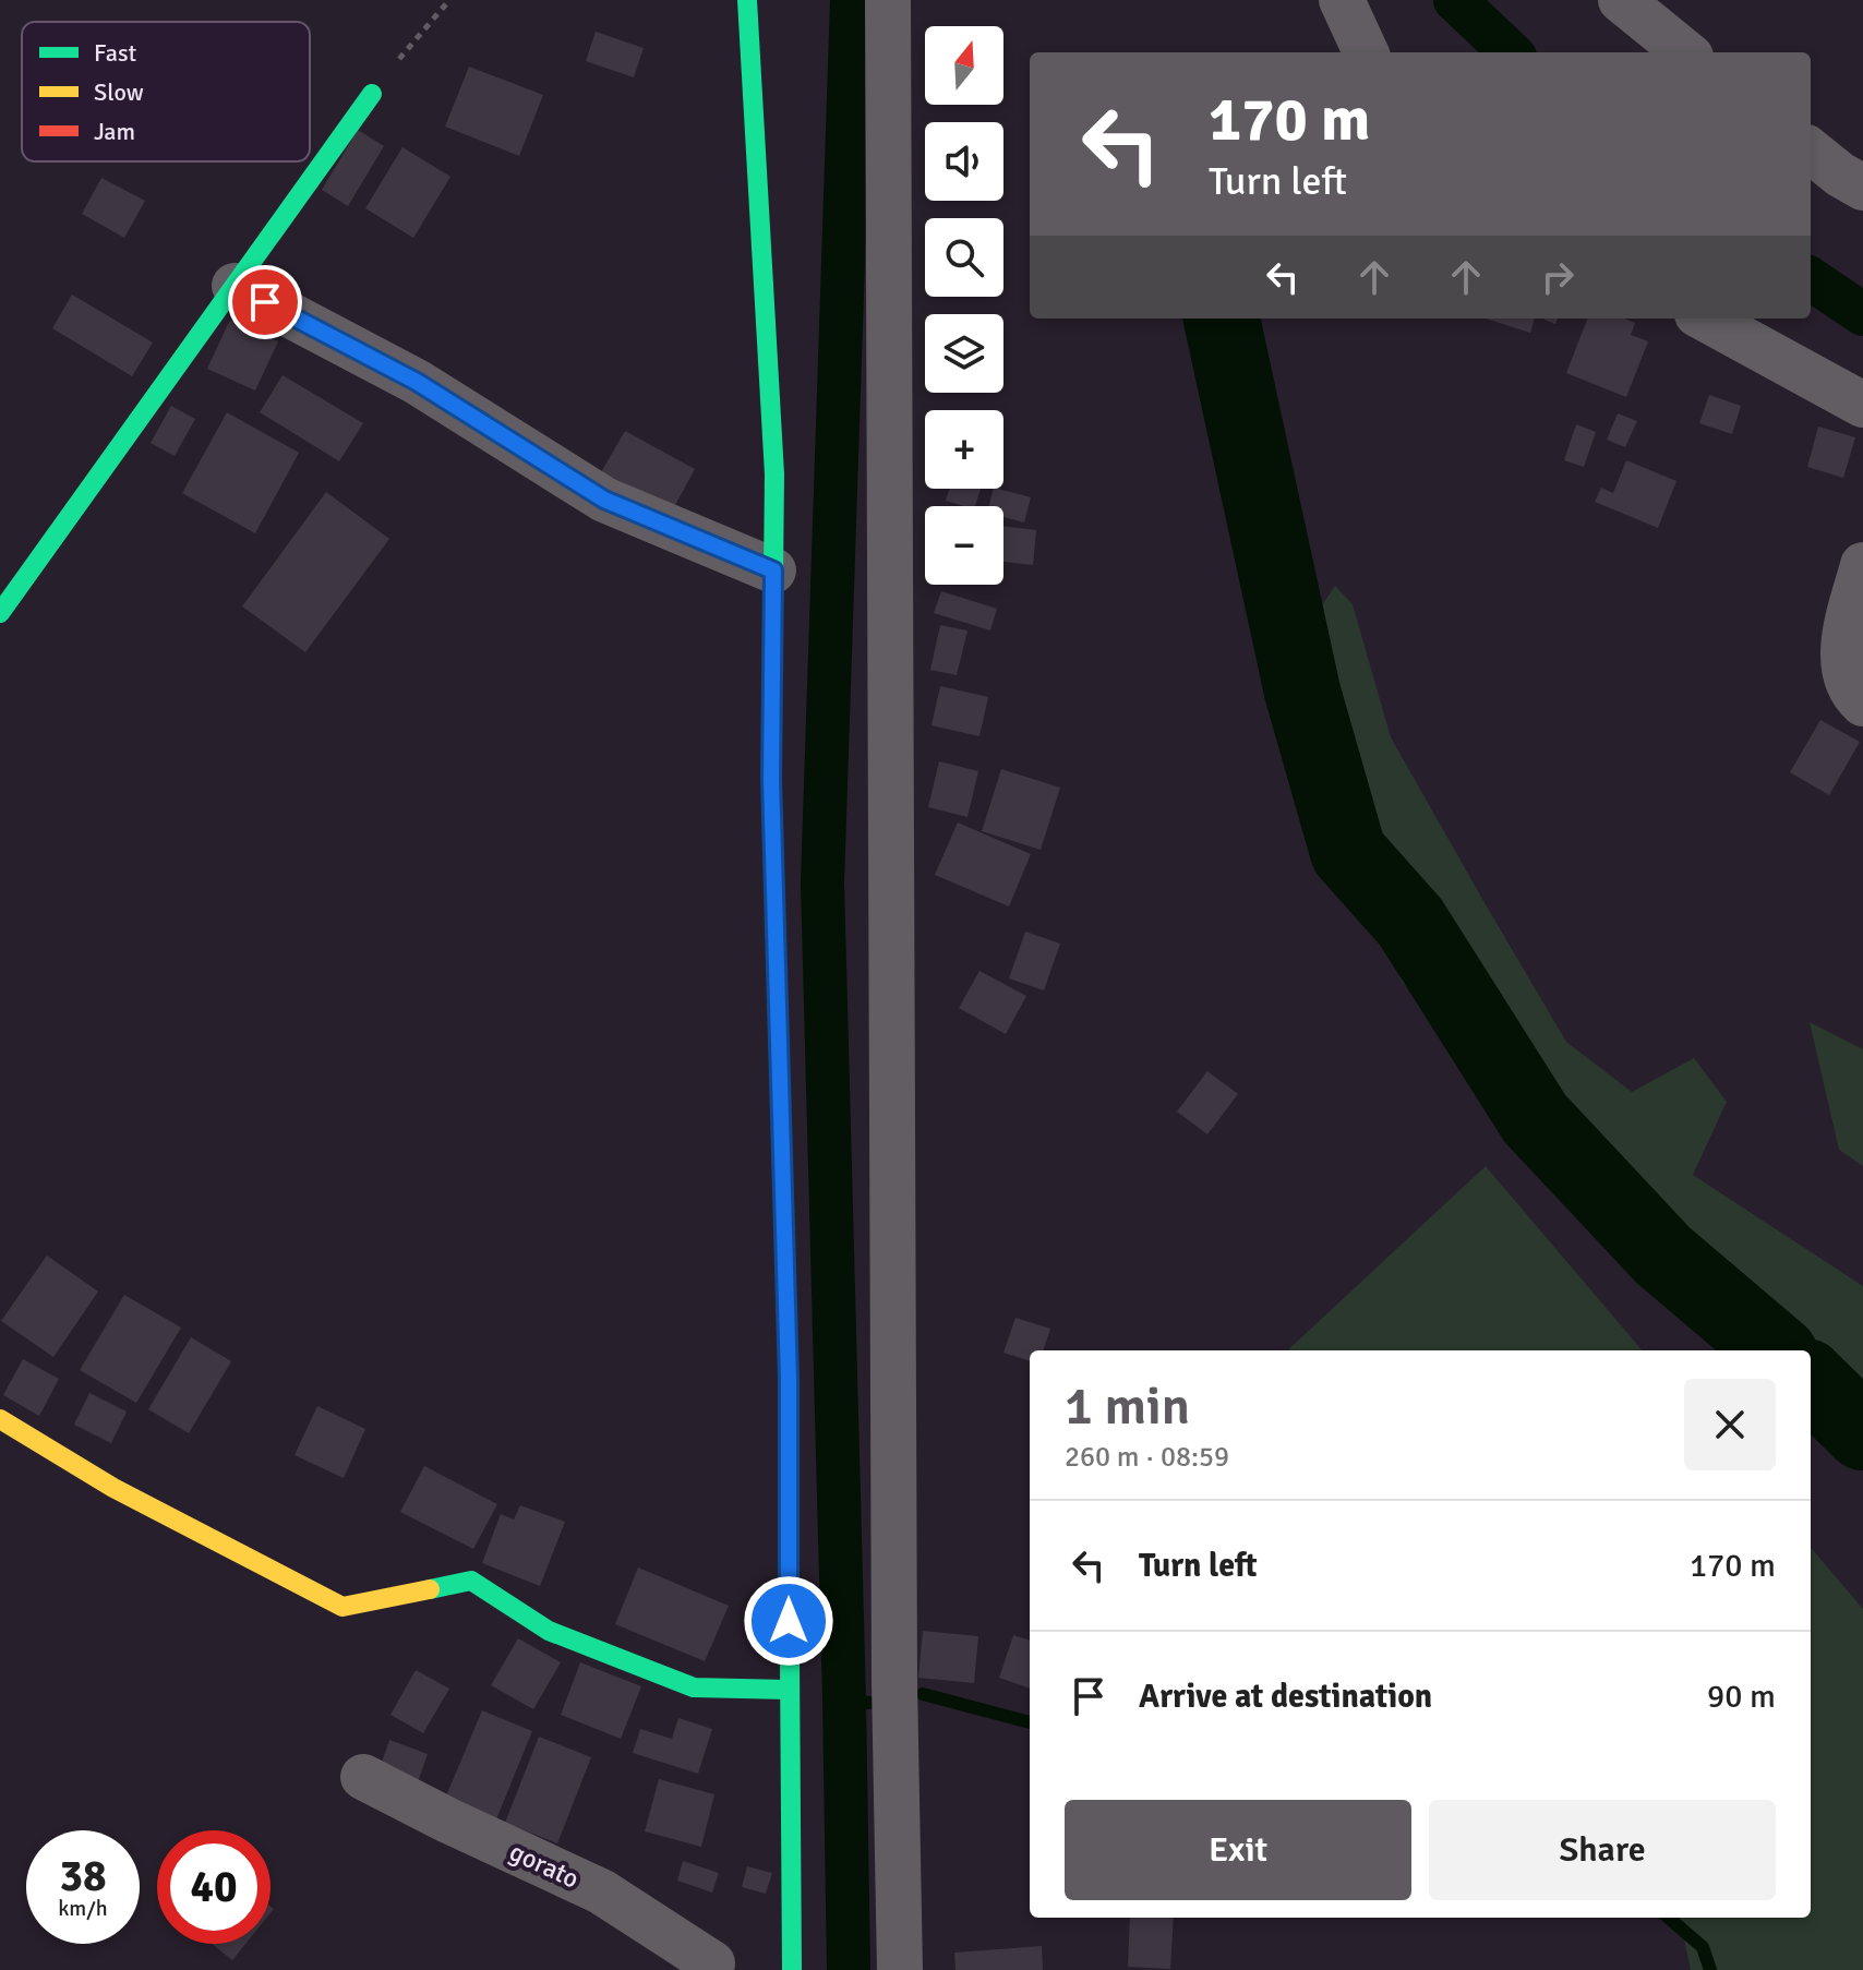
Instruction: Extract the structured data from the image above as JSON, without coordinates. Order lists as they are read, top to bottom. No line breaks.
{"streets":{"street":["gorato"]},"legend":["Fast","Slow","Jam"],"north":"top","page":{"map_buttons":["+","−"],"turn":["170 m","Turn left"],"heading":["1 min","260 m · 08:59"],"list":[{"name":"Turn left","value":"170 m"},{"name":"Arrive at destination","value":"90 m"}],"buttons":["Exit","Share"],"speed":"38 km/h","limit":"40"}}
